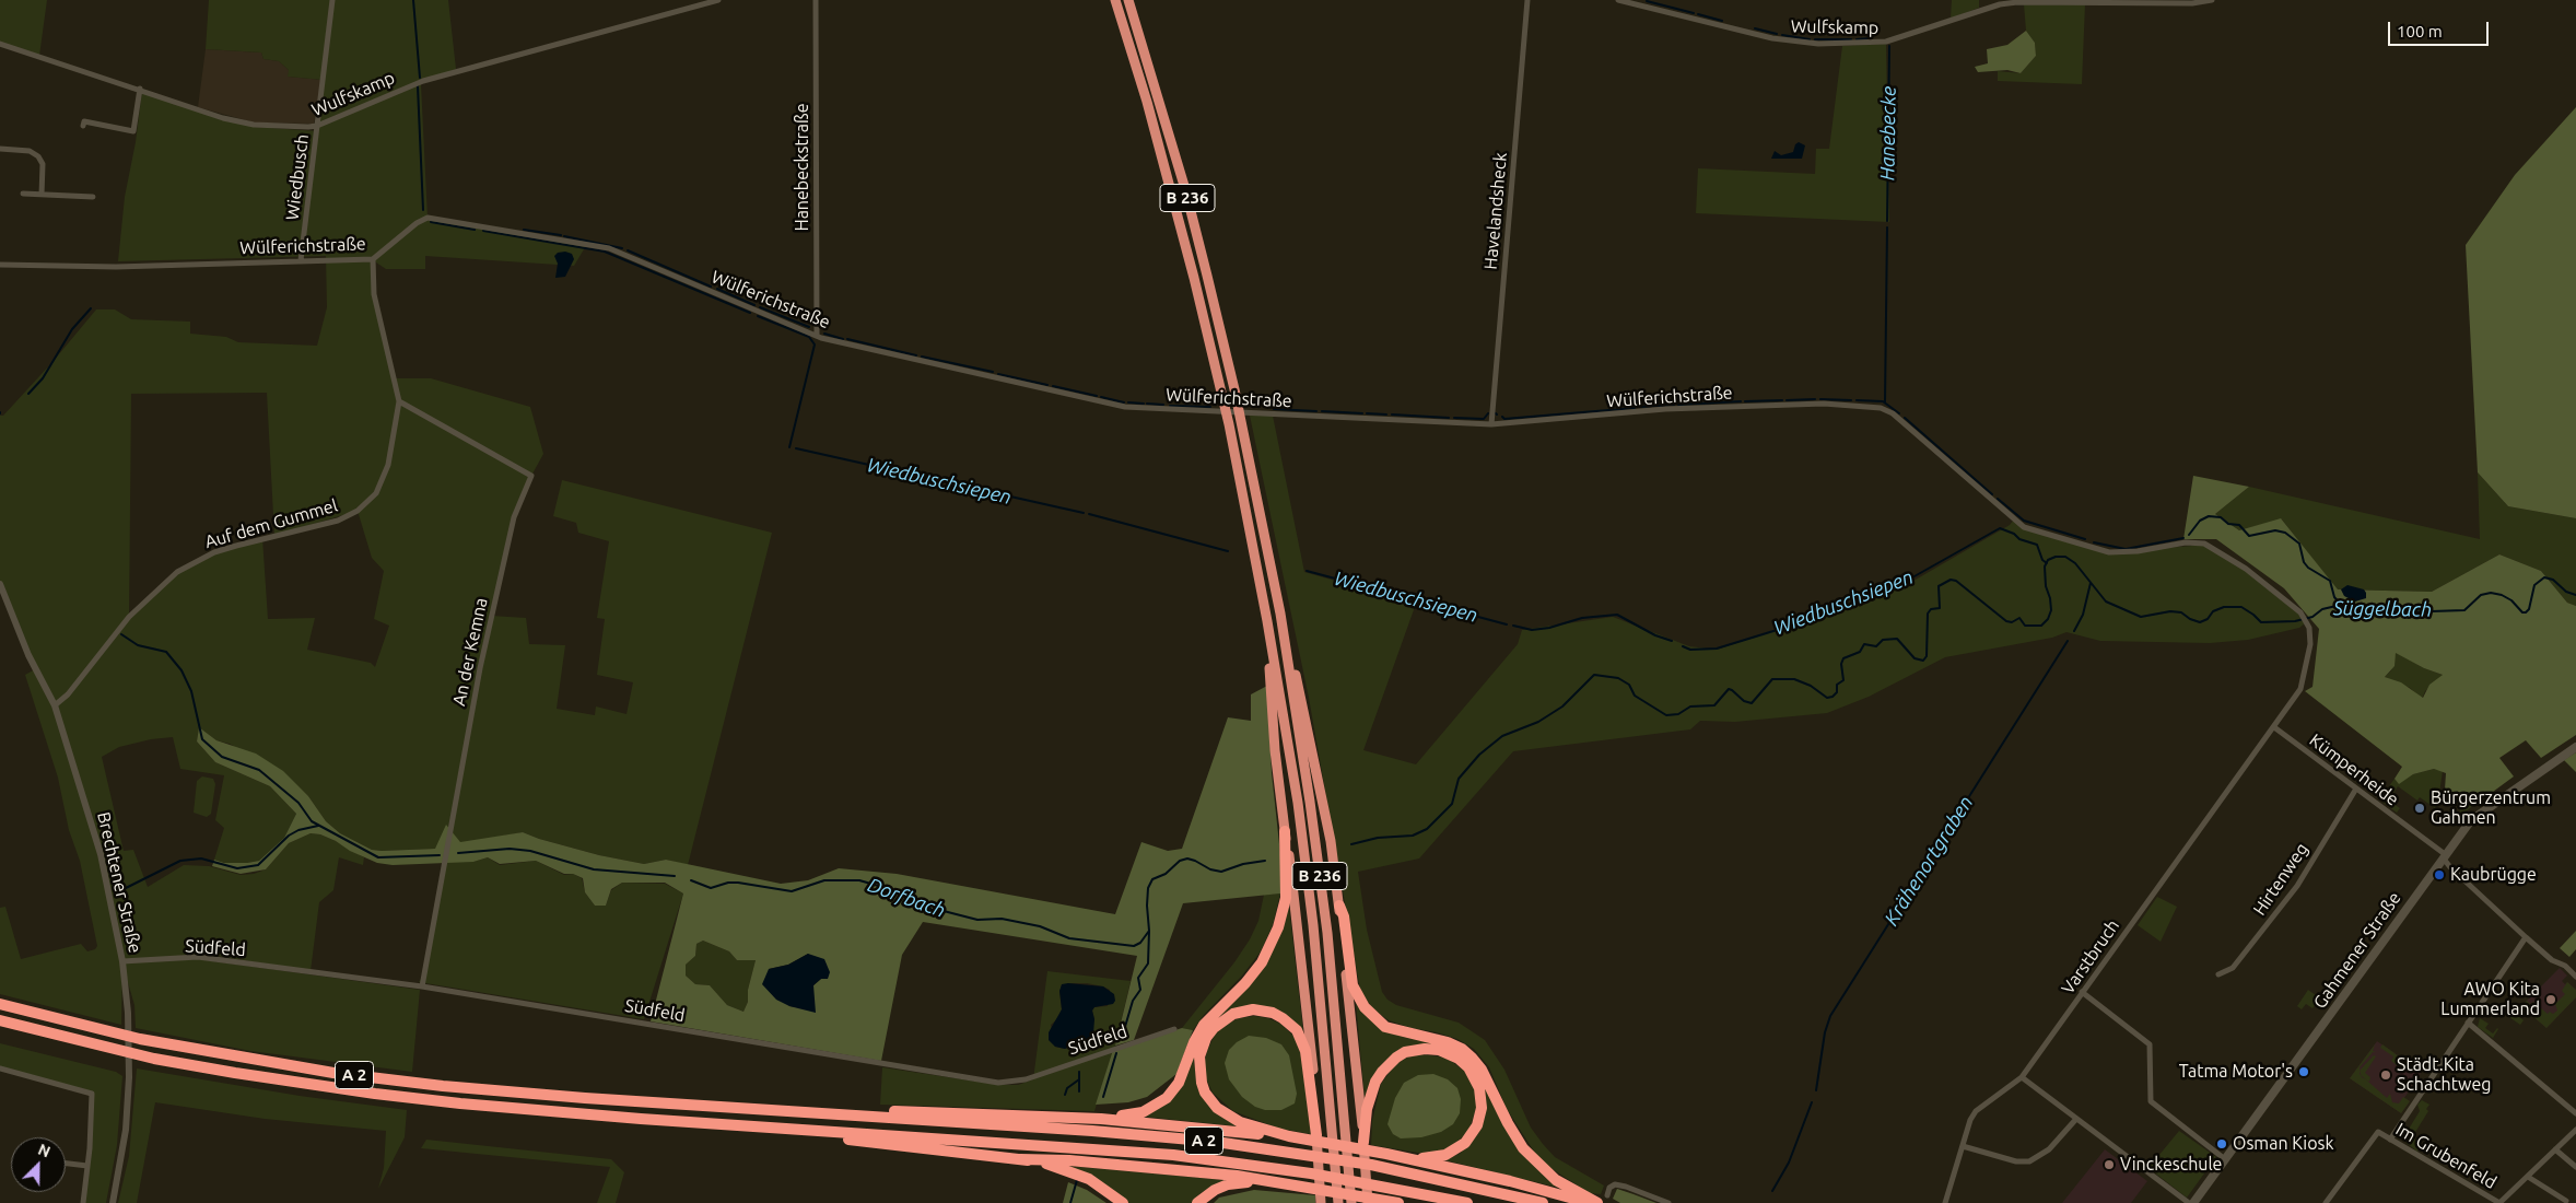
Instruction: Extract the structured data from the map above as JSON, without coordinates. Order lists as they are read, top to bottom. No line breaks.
{"streets":{"highway":["B 236","A 2"],"main road":["Gahmener Straße"],"street":["Wulfskamp","Hanebeckstraße","Wiedbusch","Havelandsheck","Wülferichstraße","Auf dem Gummel","An der Kemna","Kümperheide","Hirtenweg","Brechtener Straße","Südfeld","Varstbruch","Im Grubenfeld"]},"crossings":[["Wulfskamp","Wiedbusch"],["Hanebeckstraße","Wülferichstraße"],["Wiedbusch","Wülferichstraße"],["Havelandsheck","Wülferichstraße"],["Wülferichstraße","Auf dem Gummel"],["Wülferichstraße","Kümperheide"],["Wülferichstraße","Varstbruch"],["Auf dem Gummel","An der Kemna"],["Auf dem Gummel","Brechtener Straße"],["An der Kemna","Südfeld"],["Kümperheide","Hirtenweg"],["Kümperheide","Gahmener Straße"],["Kümperheide","Varstbruch"],["Brechtener Straße","Südfeld"]],"water":["Hanebecke","Wiedbuschsiepen","Süggelbach","Krähenortgraben","Dorfbach"],"places":["Bürgerzentrum Gahmen","Kaubrügge","AWO Kita Lummerland","Tatma Motor's","Städt.Kita Schachtweg","Osman Kiosk","Vinckeschule"],"scale_bar":"100 m","north":"top right"}
